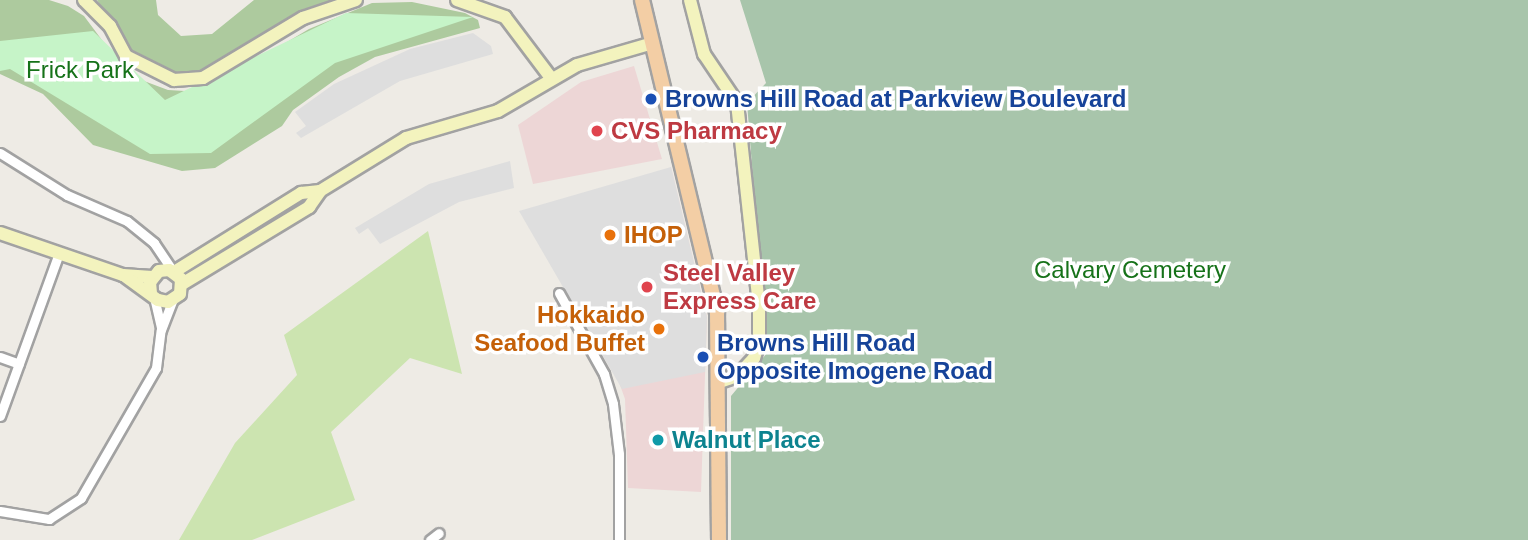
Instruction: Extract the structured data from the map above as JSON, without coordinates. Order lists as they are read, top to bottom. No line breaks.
{"parks":["Frick Park","Calvary Cemetery"],"places":["Browns Hill Road at Parkview Boulevard","CVS Pharmacy","IHOP","Steel Valley Express Care","Hokkaido Seafood Buffet","Browns Hill Road Opposite Imogene Road","Walnut Place"]}
